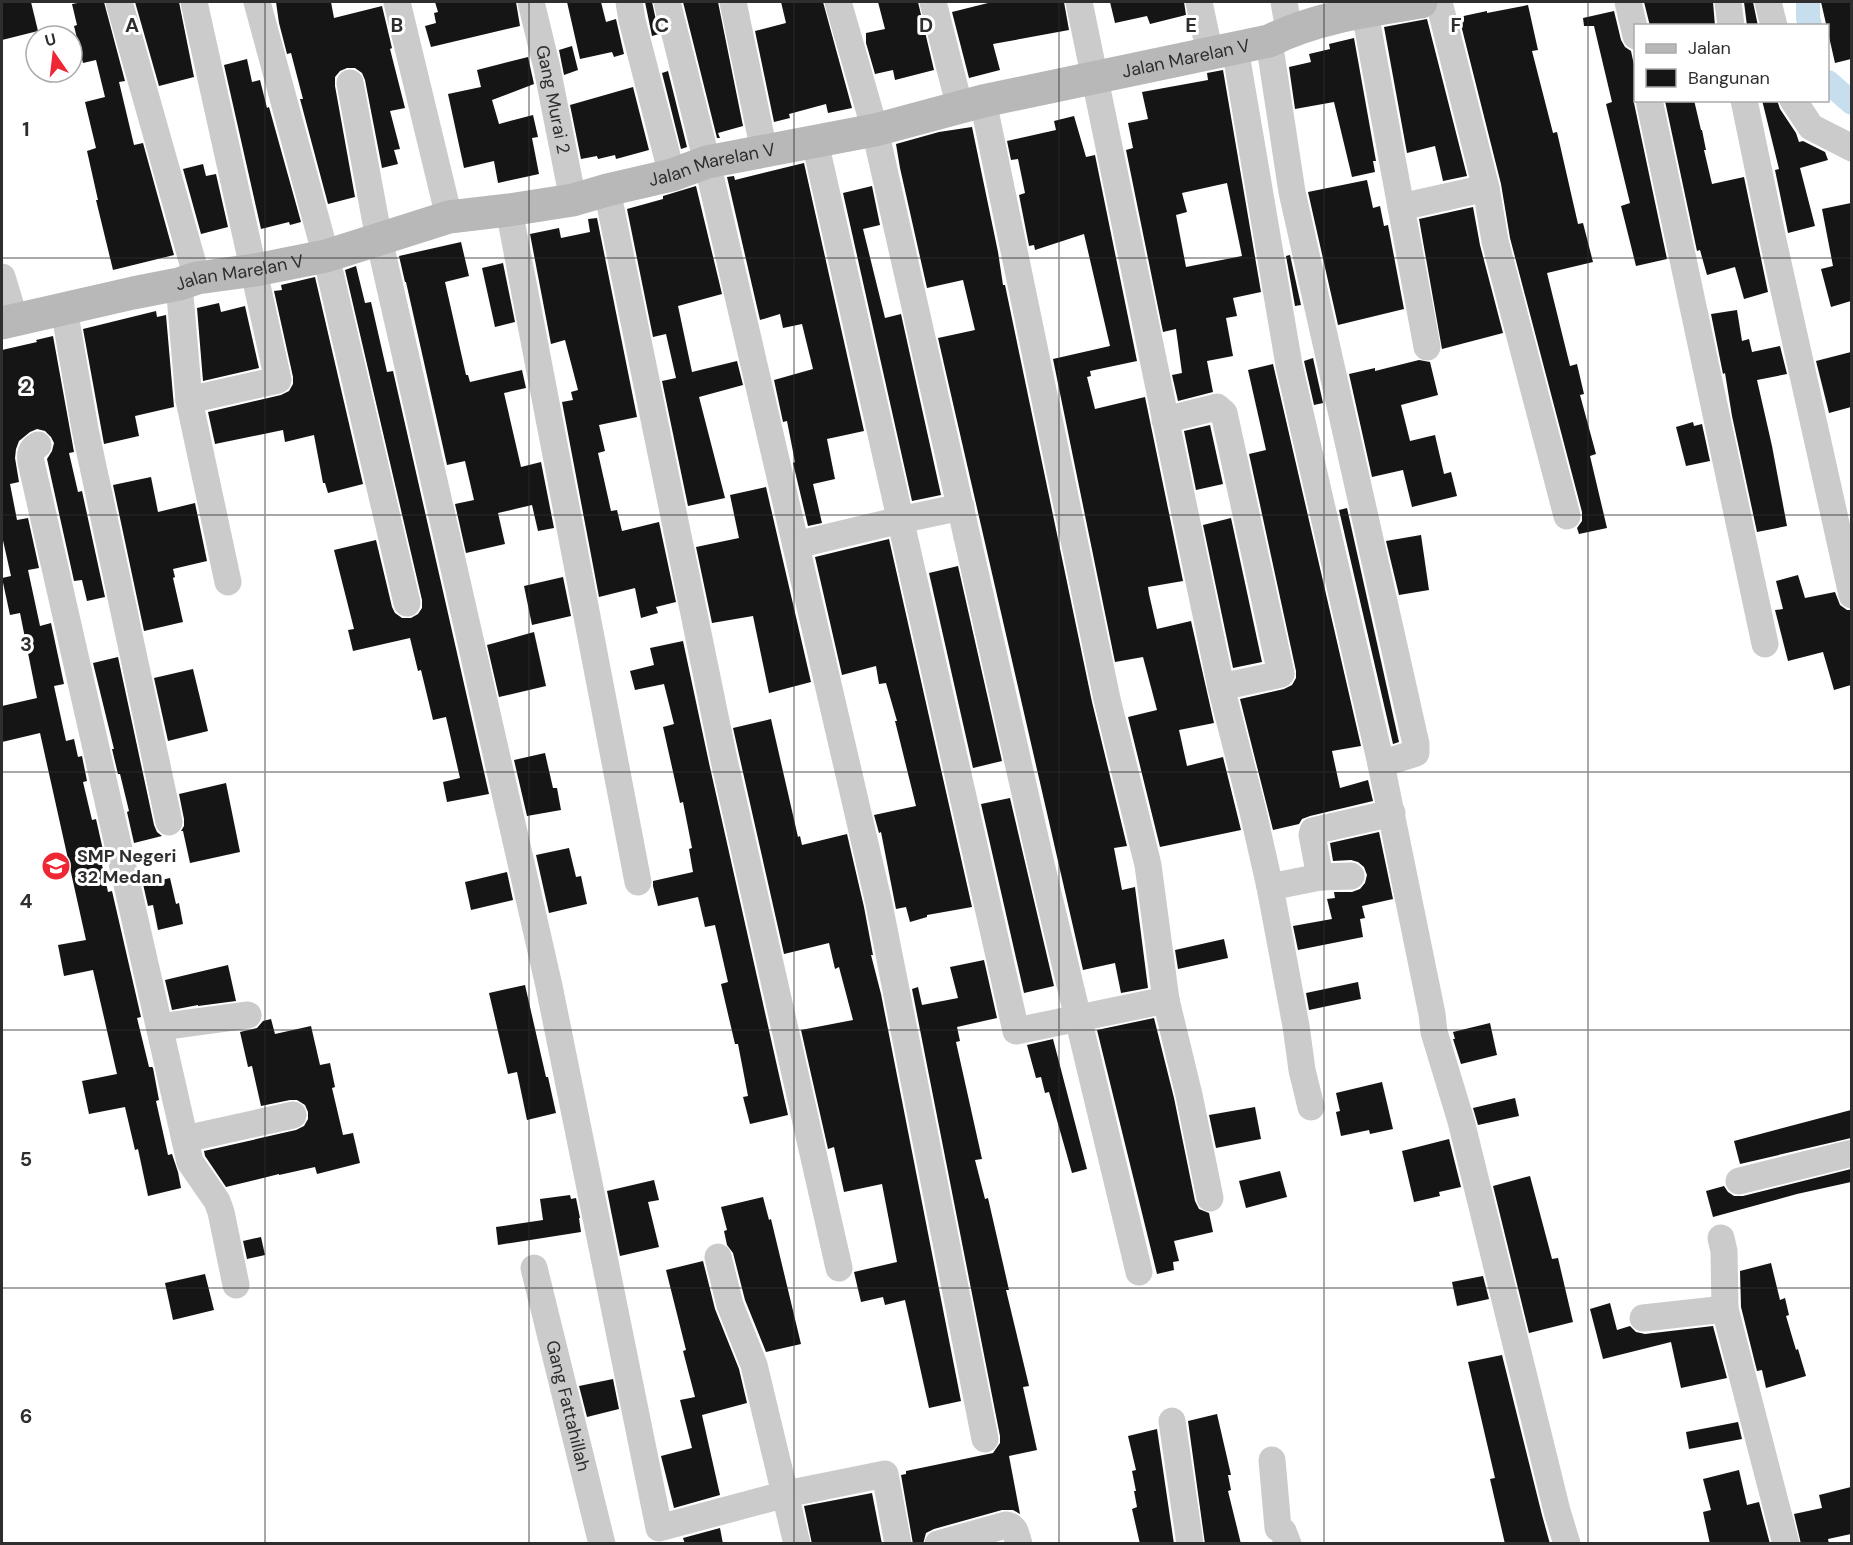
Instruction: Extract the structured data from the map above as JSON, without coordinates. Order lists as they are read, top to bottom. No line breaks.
{"streets":{"street":["Jalan Marelan V","Gang Murai 2","Gang Fattahillah"]},"crossings":[["Jalan Marelan V","Gang Murai 2"]],"places":{"school or university":["SMP Negeri 32 Medan"]},"legend":["Jalan","Bangunan"],"north":"top","grid":{"columns":["A","B","C","D","E","F"],"rows":["1","2","3","4","5","6"]}}
